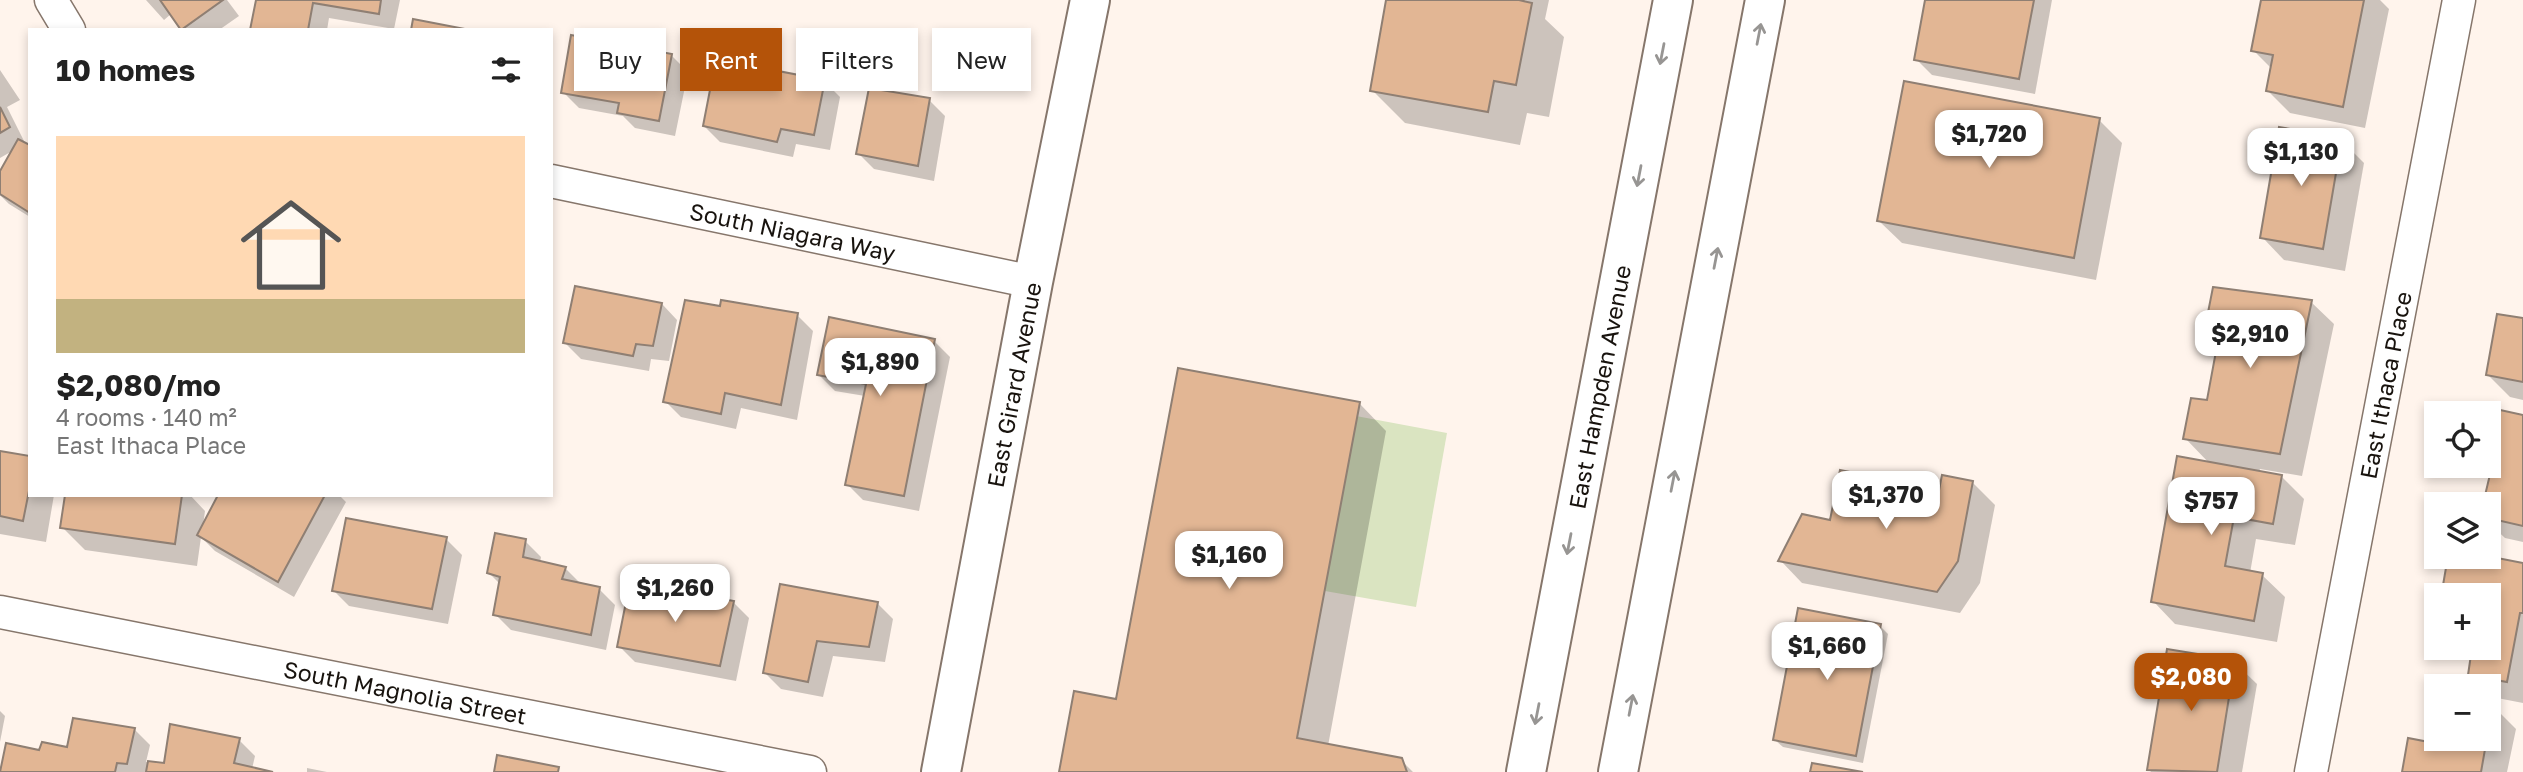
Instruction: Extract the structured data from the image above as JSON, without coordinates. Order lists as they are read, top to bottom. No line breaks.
{"streets":{"main road":["East Girard Avenue","East Hampden Avenue"],"street":["South Niagara Way","East Ithaca Place","South Magnolia Street"]},"crossings":[["South Niagara Way","East Girard Avenue"]],"page":{"chip":["Buy","Rent","Filters","New"],"heading":"10 homes","price":["$1,720","$1,130","$2,910","$1,890","$1,370","$757","$1,160","$1,260","$1,660","$2,080"],"list":[{"name":"$2,080/mo","note":"4 rooms · 140 m² · East Ithaca Place"}],"map_buttons":["+","−"]}}
